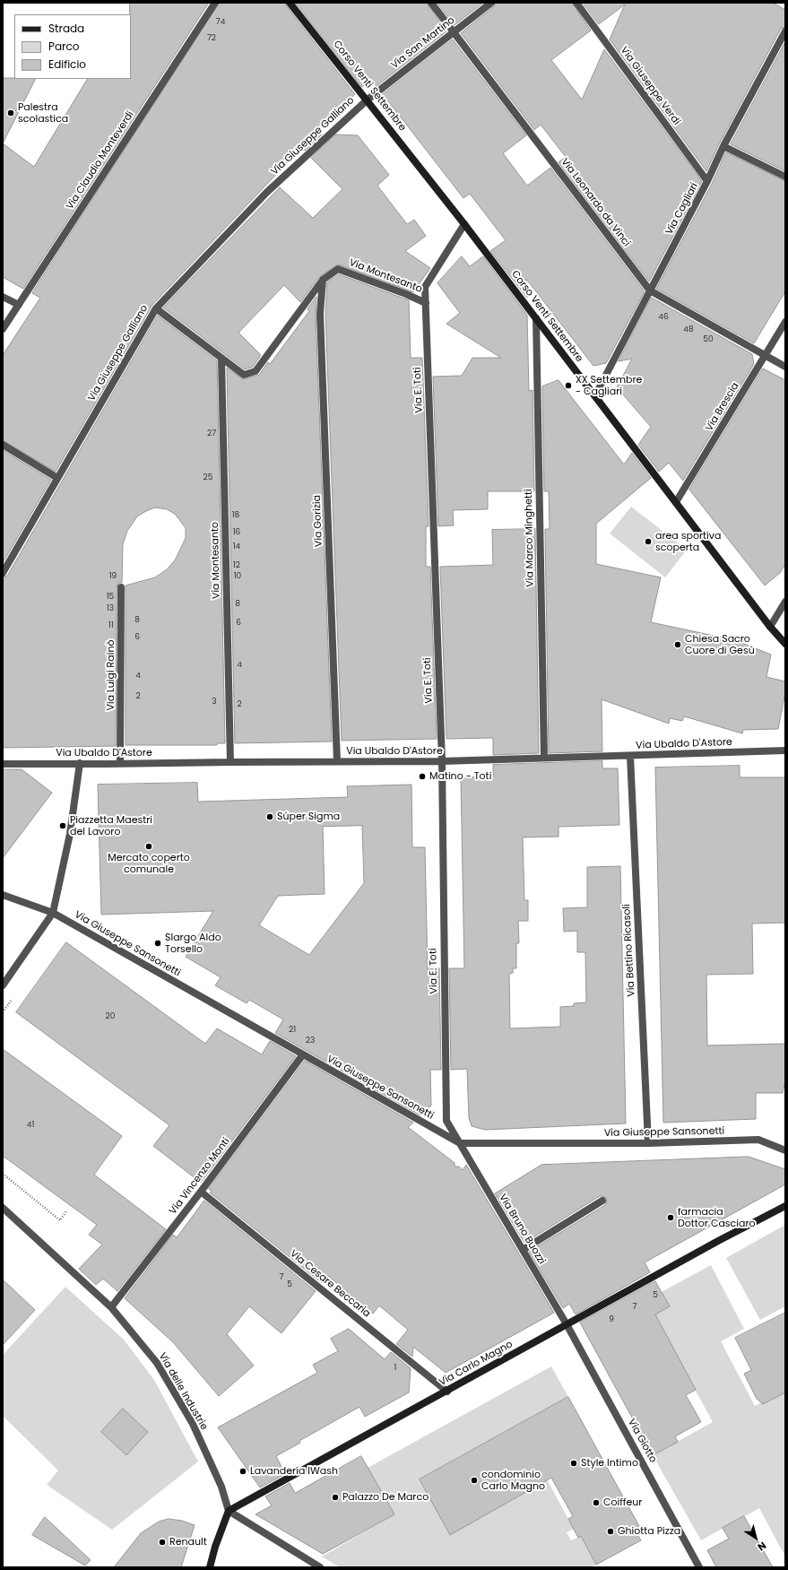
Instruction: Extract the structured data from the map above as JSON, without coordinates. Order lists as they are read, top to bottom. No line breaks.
{"streets":{"street":["Via San Martino","Corso Venti Settembre","Via Giuseppe Verdi","Via Giuseppe Galliano","Via Claudio Monteverdi","Via Leonardo da Vinci","Via Cagliari","Via Montesanto","Via E. Toti","Via Brescia","Via Gorizia","Via Marco Minghetti","Via Luigi Rainò","Via Ubaldo D'Astore","Via Giuseppe Sansonetti","Via Bettino Ricasoli","Via Vincenzo Monti","Via Bruno Buozzi","Via Cesare Beccaria","Via Carlo Magno","Via delle Industrie","Via Giotto"]},"crossings":[["Via San Martino","Corso Venti Settembre"],["Via San Martino","Via Giuseppe Galliano"],["Via San Martino","Via Leonardo da Vinci"],["Corso Venti Settembre","Via Giuseppe Galliano"],["Corso Venti Settembre","Via Cagliari"],["Corso Venti Settembre","Via E. Toti"],["Corso Venti Settembre","Via Brescia"],["Corso Venti Settembre","Via Marco Minghetti"],["Via Giuseppe Verdi","Via Cagliari"],["Via Giuseppe Galliano","Via Montesanto"],["Via Leonardo da Vinci","Via Cagliari"],["Via Leonardo da Vinci","Via Brescia"],["Via Montesanto","Via E. Toti"],["Via Montesanto","Via Gorizia"],["Via Montesanto","Via Ubaldo D'Astore"],["Via E. Toti","Via Ubaldo D'Astore"],["Via E. Toti","Via Giuseppe Sansonetti"],["Via E. Toti","Via Bruno Buozzi"],["Via Gorizia","Via Ubaldo D'Astore"],["Via Marco Minghetti","Via Ubaldo D'Astore"],["Via Luigi Rainò","Via Ubaldo D'Astore"],["Via Ubaldo D'Astore","Via Bettino Ricasoli"],["Via Giuseppe Sansonetti","Via Bettino Ricasoli"],["Via Giuseppe Sansonetti","Via Vincenzo Monti"],["Via Giuseppe Sansonetti","Via Bruno Buozzi"],["Via Vincenzo Monti","Via Cesare Beccaria"],["Via Vincenzo Monti","Via delle Industrie"],["Via Bruno Buozzi","Via Carlo Magno"],["Via Bruno Buozzi","Via Giotto"],["Via Cesare Beccaria","Via Carlo Magno"],["Via Carlo Magno","Via delle Industrie"],["Via Carlo Magno","Via Giotto"]],"places":["Palestra scolastica","XX Settembre - Cagliari","area sportiva scoperta","Chiesa Sacro Cuore di Gesù","Matino - Toti","Súper Sigma","Piazzetta Maestri del Lavoro","Mercato coperto comunale","Slargo Aldo Torsello","farmacia Dottor Casciaro","Style Intimo","Lavandería IWash","condominio Carlo Magno","Palazzo De Marco","Coiffeur","Ghiotta Pizza","Renault"],"house_numbers":["74","72","46","48","50","27","25","18","16","14","12","19","10","15","8","13","8","6","11","6","4","4","2","3","2","20","21","23","41","7","5","5","7","9","1"],"legend":["Strada","Parco","Edificio"],"north":"bottom right"}
